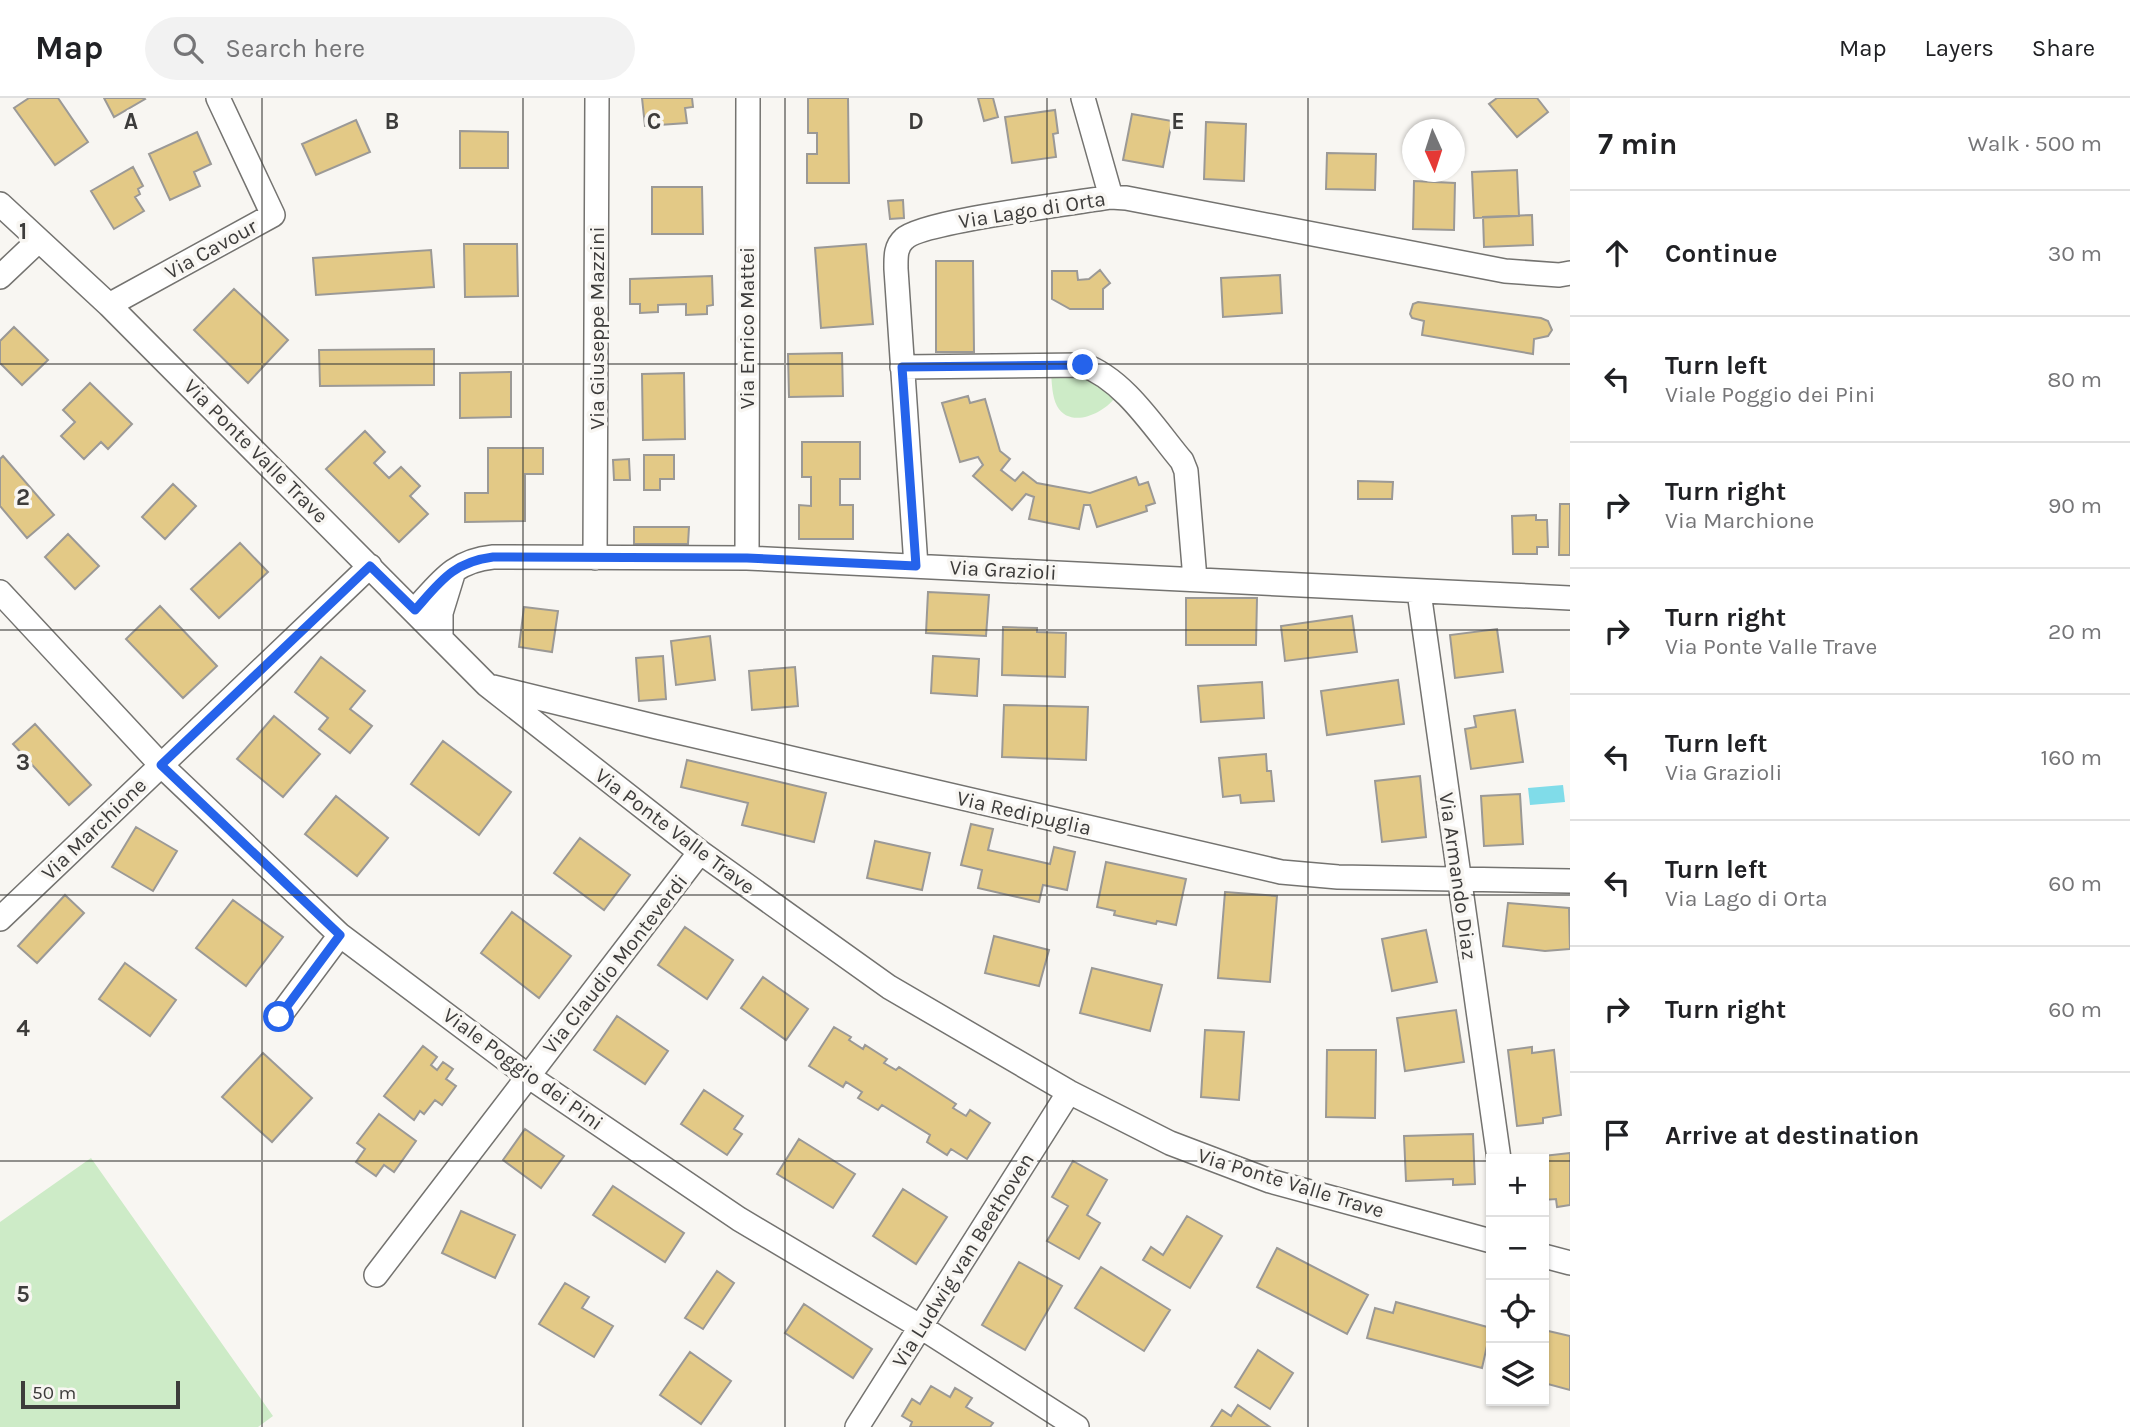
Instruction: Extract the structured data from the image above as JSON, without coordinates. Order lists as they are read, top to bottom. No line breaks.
{"streets":{"street":["Via Lago di Orta","Via Cavour","Via Giuseppe Mazzini","Via Enrico Mattei","Via Ponte Valle Trave","Via Grazioli","Via Redipuglia","Via Marchione","Via Armando Diaz","Via Claudio Monteverdi","Viale Poggio dei Pini","Via Ludwig van Beethoven"]},"crossings":[["Via Lago di Orta","Via Grazioli"],["Via Cavour","Via Ponte Valle Trave"],["Via Giuseppe Mazzini","Via Grazioli"],["Via Enrico Mattei","Via Grazioli"],["Via Ponte Valle Trave","Via Grazioli"],["Via Ponte Valle Trave","Via Redipuglia"],["Via Ponte Valle Trave","Via Marchione"],["Via Ponte Valle Trave","Via Claudio Monteverdi"],["Via Ponte Valle Trave","Via Ludwig van Beethoven"],["Via Grazioli","Via Armando Diaz"],["Via Redipuglia","Via Armando Diaz"],["Via Marchione","Viale Poggio dei Pini"],["Via Claudio Monteverdi","Viale Poggio dei Pini"],["Viale Poggio dei Pini","Via Ludwig van Beethoven"]],"scale_bar":"50 m","north":"bottom","page":{"header":"Map","search":"Search here","nav":["Map","Layers","Share"],"heading":["7 min","Walk · 500 m"],"list":[["Continue","30 m"],["Turn left","Viale Poggio dei Pini","80 m"],["Turn right","Via Marchione","90 m"],["Turn right","Via Ponte Valle Trave","20 m"],["Turn left","Via Grazioli","160 m"],["Turn left","Via Lago di Orta","60 m"],["Turn right","60 m"],"Arrive at destination"],"map_buttons":["+","−"],"scale":"50 m"},"grid":{"columns":["A","B","C","D","E"],"rows":["1","2","3","4","5"]}}
